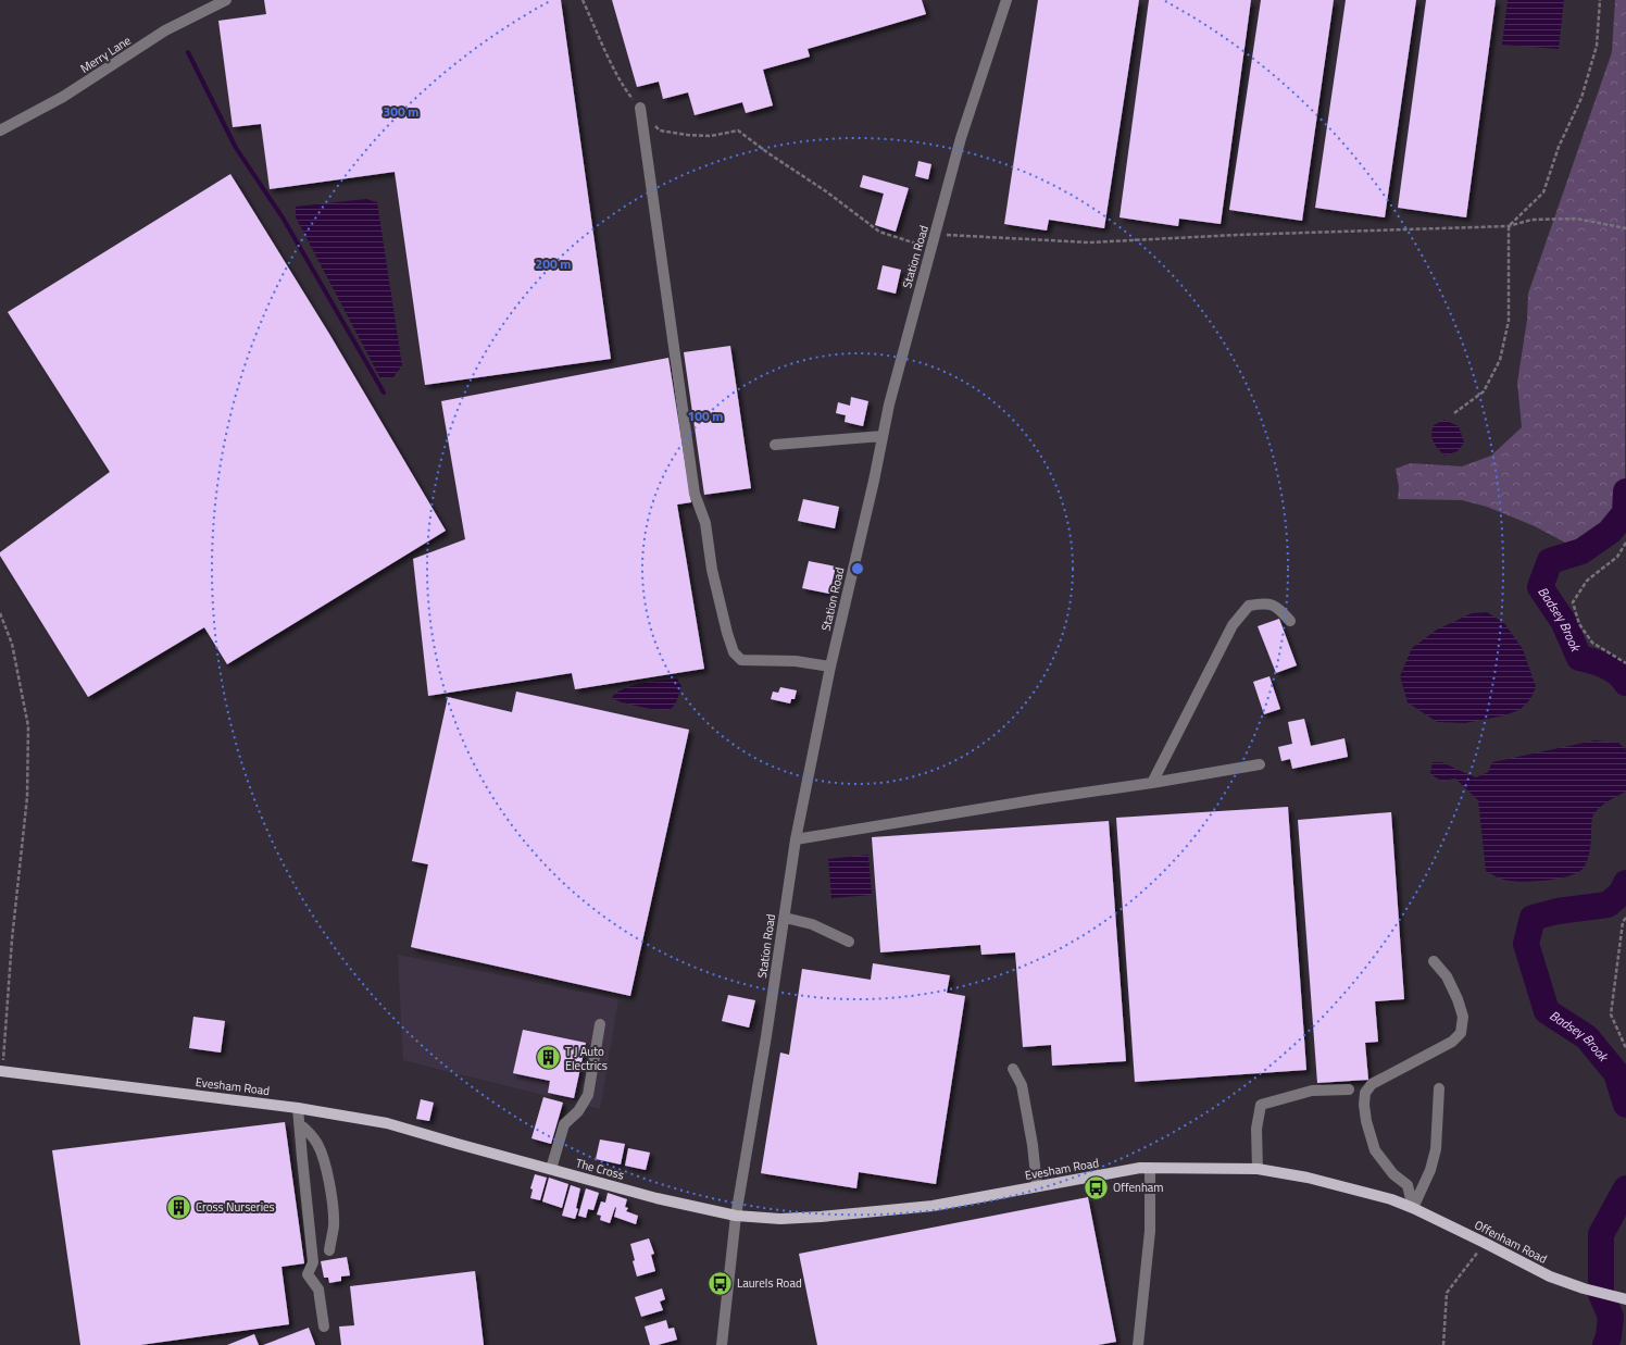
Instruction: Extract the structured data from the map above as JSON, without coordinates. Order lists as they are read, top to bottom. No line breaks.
{"streets":{"main road":["Evesham Road","The Cross","Offenham Road"],"street":["Merry Lane","Station Road"]},"crossings":[["Station Road","Evesham Road"],["Station Road","The Cross"],["Evesham Road","The Cross"],["Evesham Road","Offenham Road"]],"water":["Badsey Brook"],"places":{"building":["T J Auto Electrics","Cross Nurseries"],"bus stop":["Offenham","Laurels Road"]},"rings":["300 m","200 m","100 m"]}
